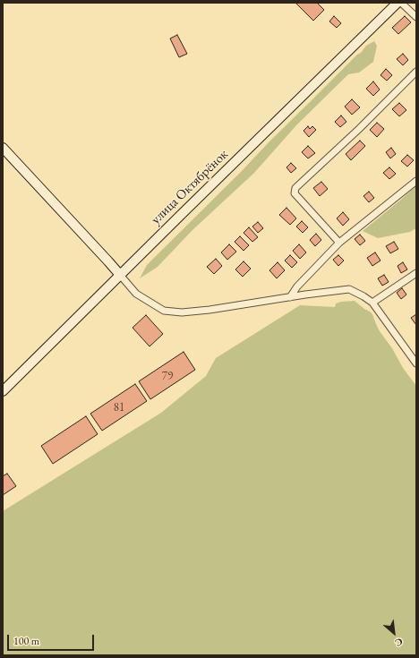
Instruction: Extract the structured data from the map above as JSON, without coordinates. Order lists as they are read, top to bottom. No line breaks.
{"streets":{"street":["улица Октябрёнок"]},"house_numbers":["79","81"],"scale_bar":"100 m","north":"bottom right"}
